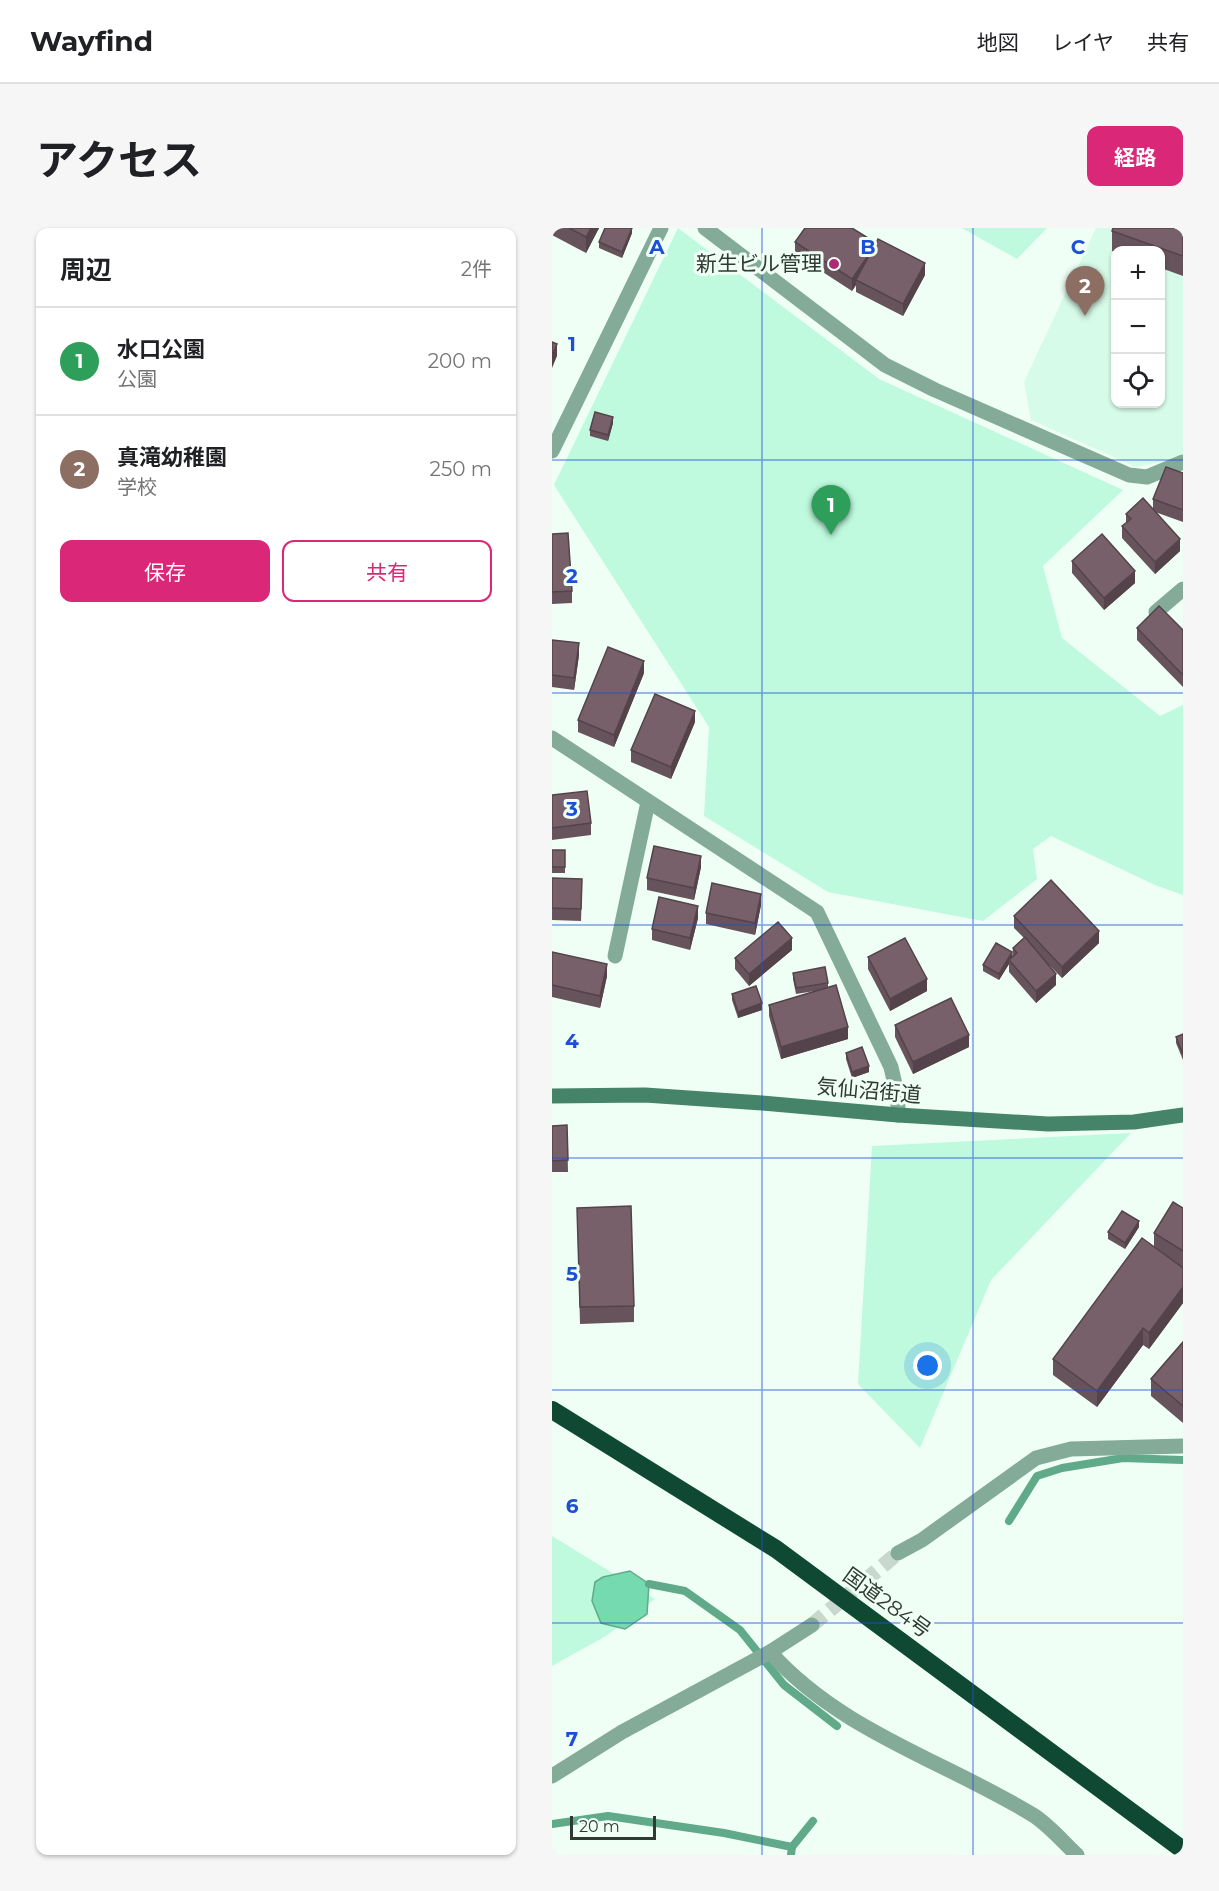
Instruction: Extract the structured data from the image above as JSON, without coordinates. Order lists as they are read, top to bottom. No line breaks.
{"streets":{"highway":["国道284号"],"street":["気仙沼街道"]},"places":["新生ビル管理"],"scale_bar":"20 m","page":{"header":"Wayfind","nav":["地図","レイヤ","共有"],"title":"アクセス","buttons":["経路",["保存","共有"]],"heading":["周辺","2件"],"map_buttons":["+","−"],"pins":["2","1"],"list":[{"mark":"1","name":"水口公園","note":"公園","value":"200 m"},{"mark":"2","name":"真滝幼稚園","note":"学校","value":"250 m"}],"scale":"20 m"},"grid":{"columns":["A","B","C"],"rows":["1","2","3","4","5","6","7"]}}
